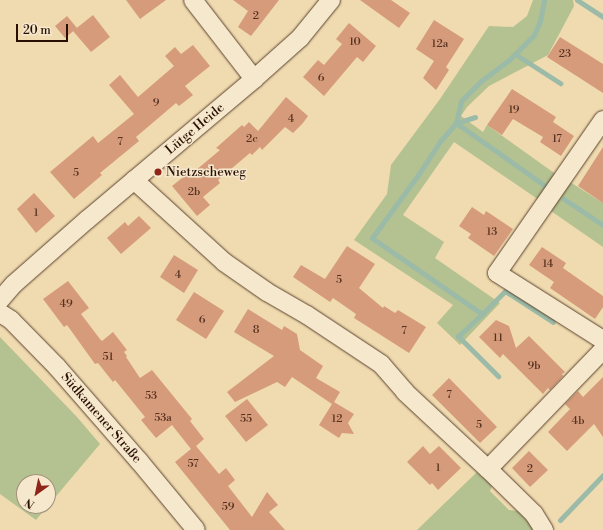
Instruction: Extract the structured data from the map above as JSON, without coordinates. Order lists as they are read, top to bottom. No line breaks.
{"streets":{"street":["Lütge Heide","Südkamener Straße"]},"places":["Nietzscheweg"],"house_numbers":["2","10","12a","23","6","9","19","4","2c","17","7","5","2b","1","13","14","4","5","49","6","8","7","11","51","9b","7","53","53a","55","12","4b","5","57","1","2","59"],"scale_bar":"20 m","north":"bottom left"}
